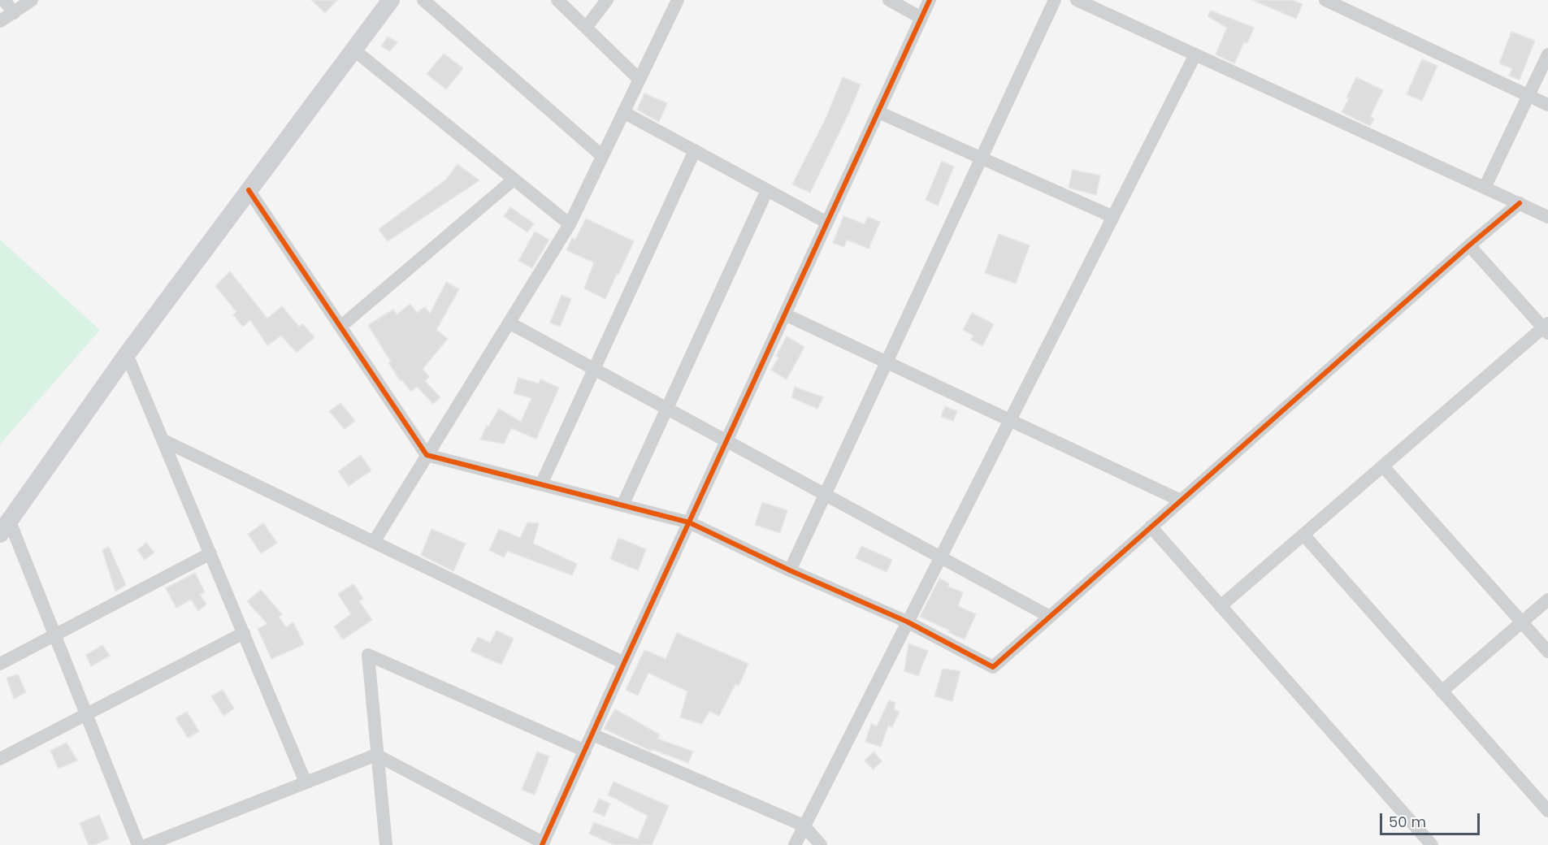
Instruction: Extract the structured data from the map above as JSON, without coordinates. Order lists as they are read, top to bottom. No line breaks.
{"scale_bar":"50 m"}
